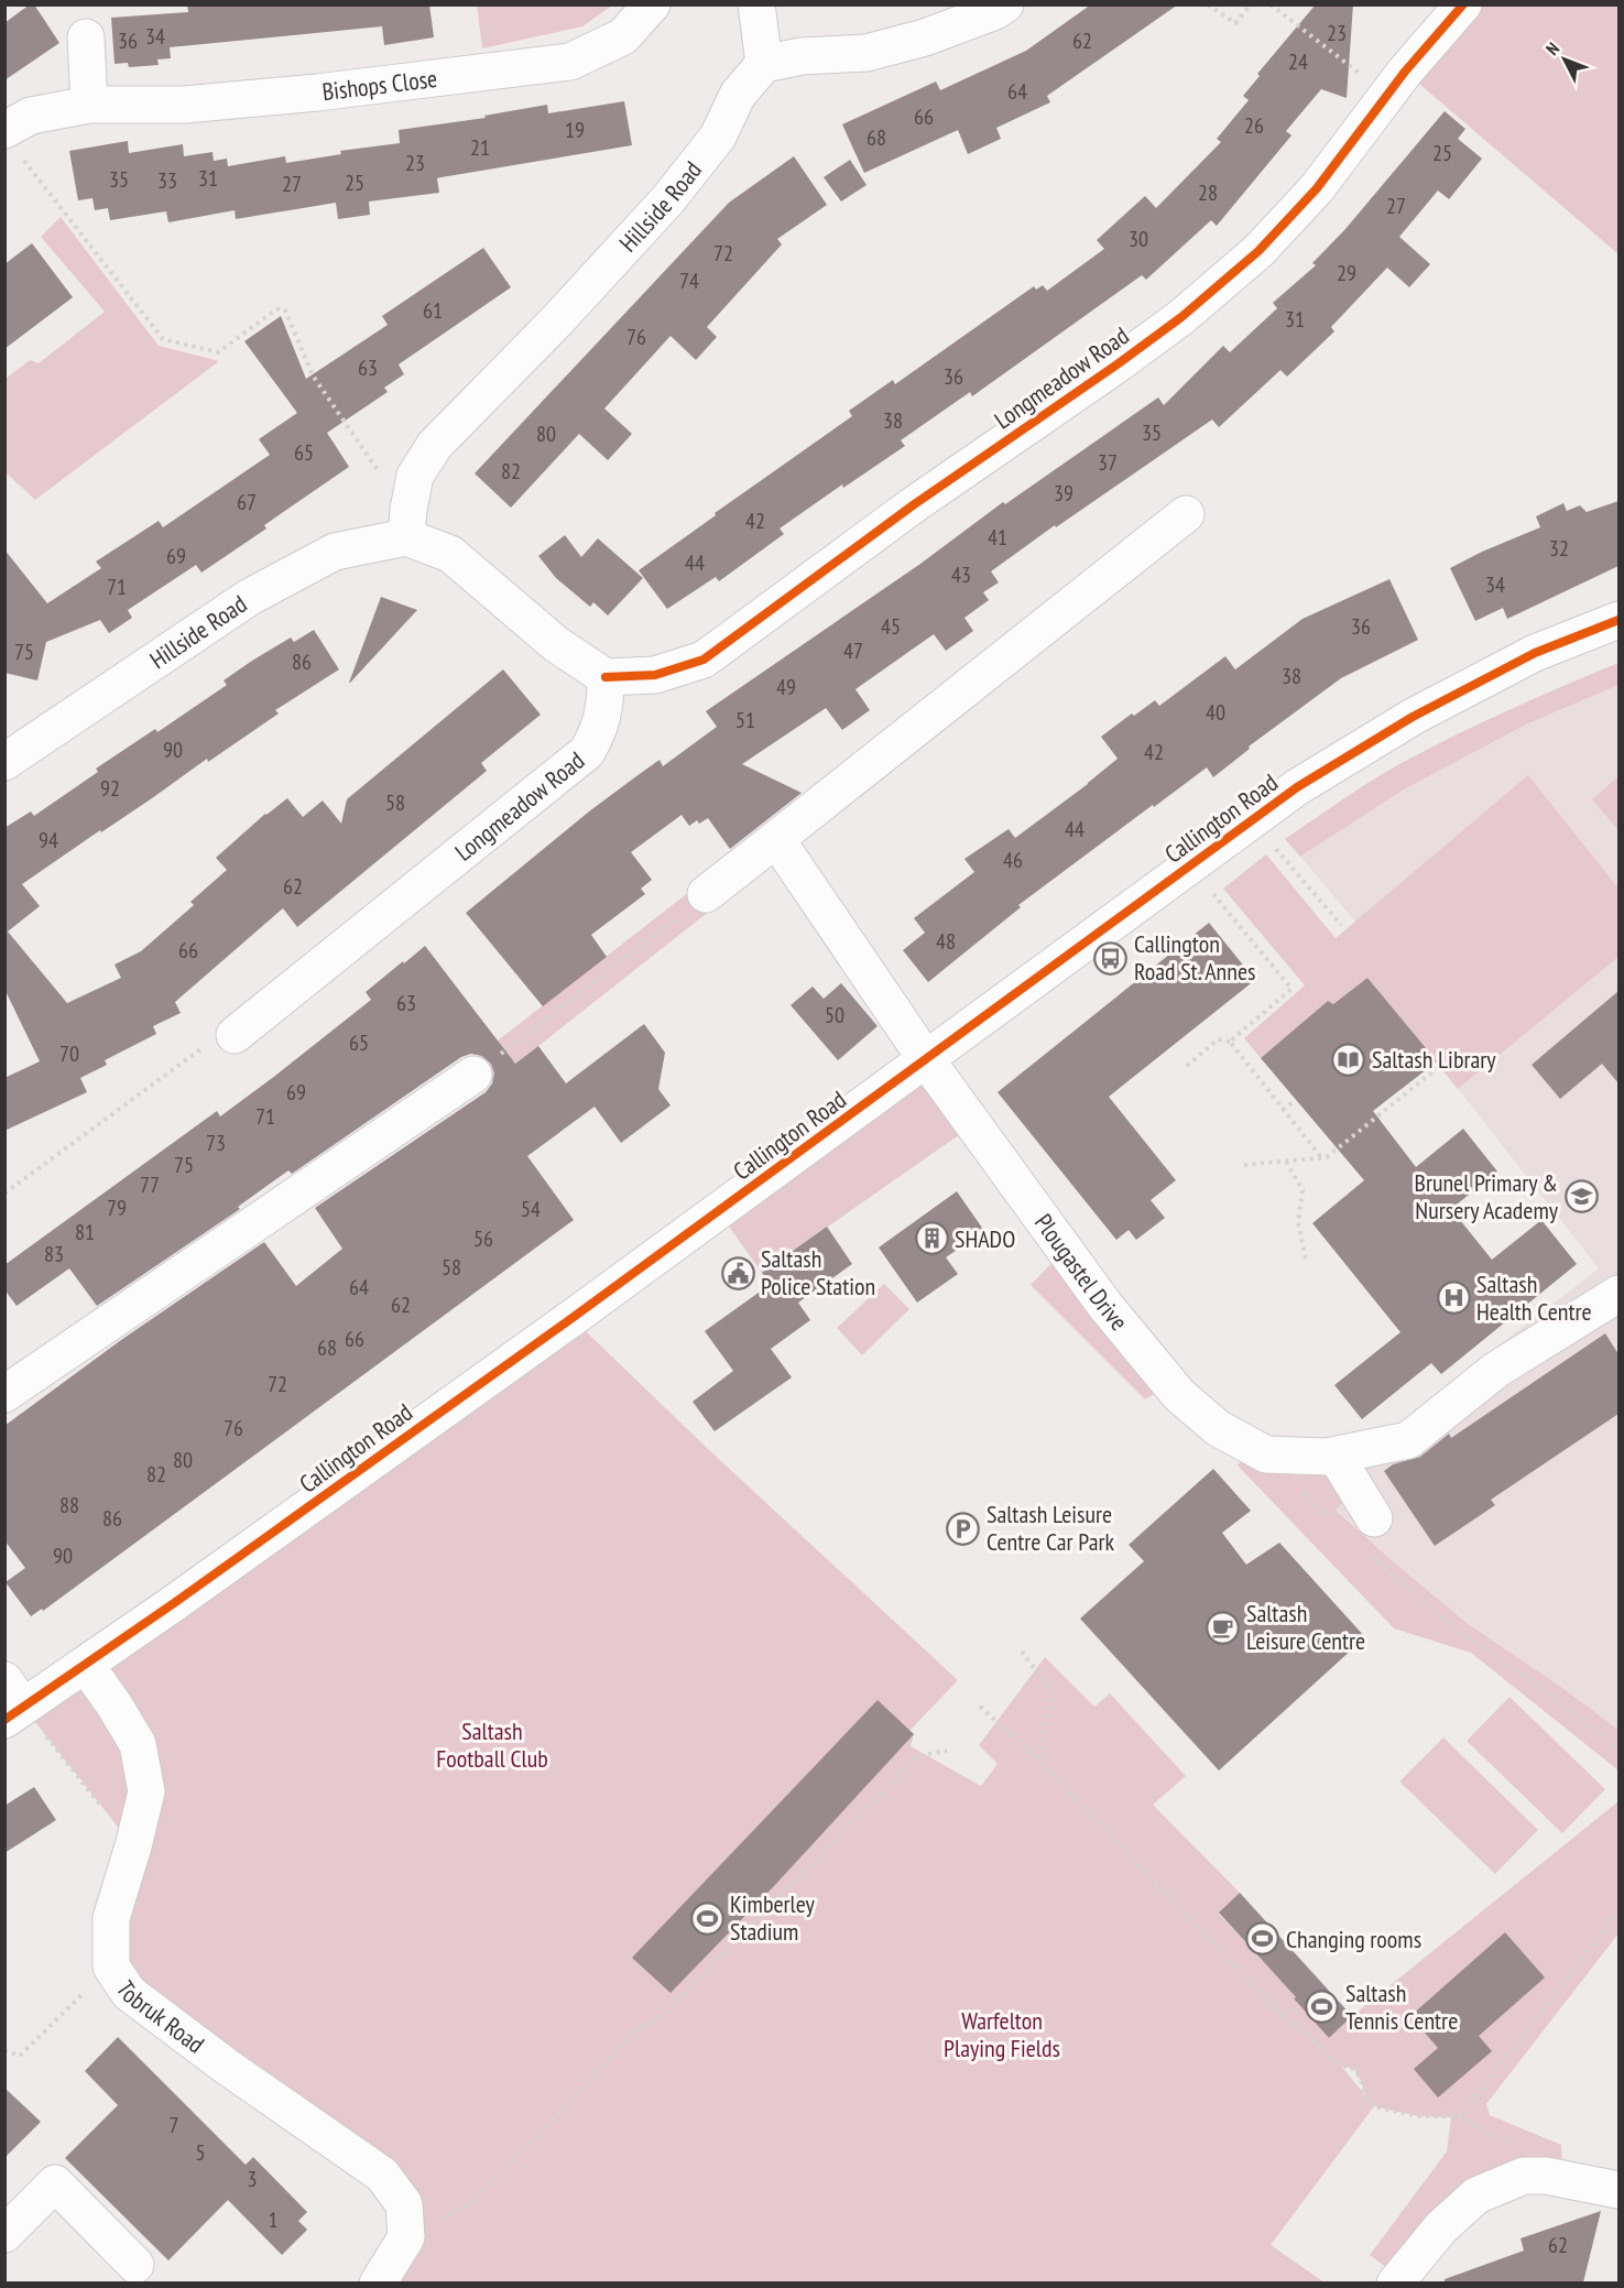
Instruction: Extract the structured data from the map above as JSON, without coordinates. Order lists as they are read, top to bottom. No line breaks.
{"streets":{"street":["Bishops Close","Hillside Road","Longmeadow Road","Callington Road","Plougastel Drive","Tobruk Road"]},"crossings":[["Callington Road","Plougastel Drive"],["Callington Road","Tobruk Road"]],"parks":["Saltash Football Club","Warfelton Playing Fields"],"places":{"bus stop":["Callington Road St. Annes"],"library":["Saltash Library"],"school or university":["Brunel Primary & Nursery Academy"],"building":["SHADO"],"public building":["Saltash Police Station"],"hospital":["Saltash Health Centre"],"parking":["Saltash Leisure Centre Car Park"],"cafe":["Saltash Leisure Centre"],"sports":["Kimberley Stadium","Changing rooms","Saltash Tennis Centre"]},"house_numbers":["23","34","36","62","24","64","66","26","19","68","21","25","23","31","35","33","25","27","28","27","30","72","29","74","61","31","76","63","36","38","35","80","65","37","82","39","67","42","41","32","69","44","43","34","71","45","36","47","75","86","38","49","40","51","90","42","92","58","44","94","46","62","48","66","63","50","65","70","69","71","73","75","77","79","54","81","56","83","58","64","62","66","68","72","76","80","82","88","86","90","7","5","3","1","62"],"north":"top left"}
